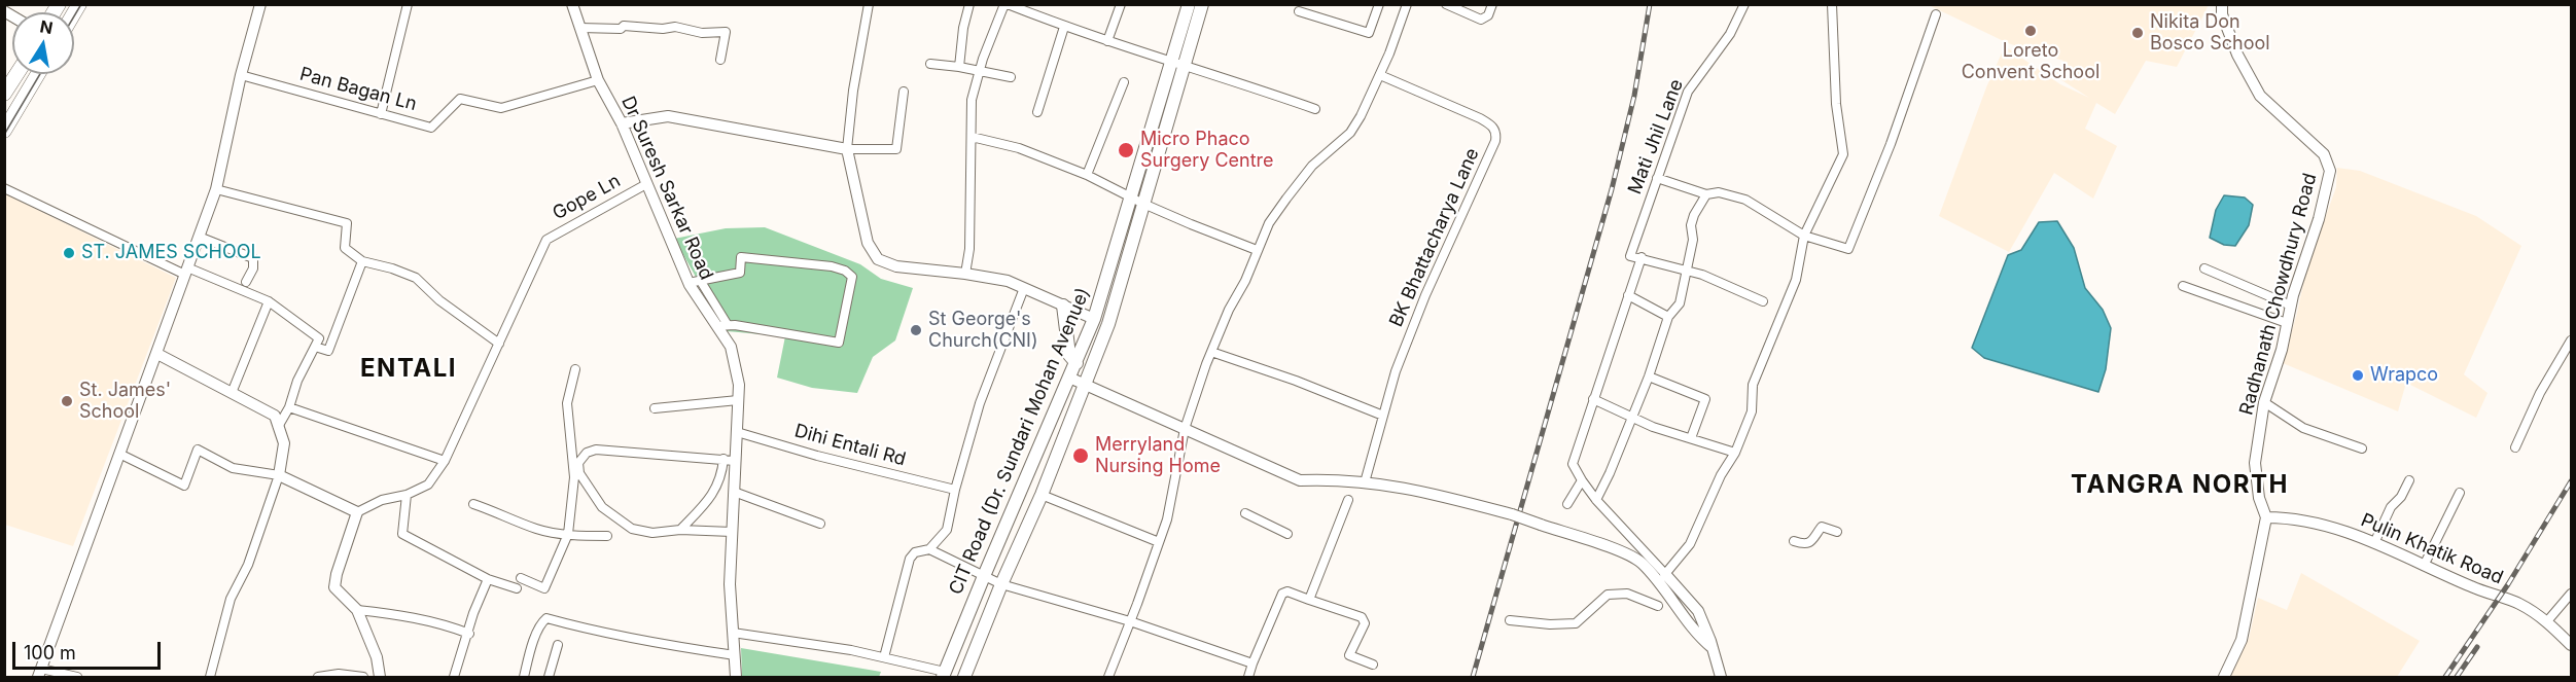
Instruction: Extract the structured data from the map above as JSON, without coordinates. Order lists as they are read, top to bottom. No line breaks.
{"streets":{"main road":["CIT Road (Dr. Sundari Mohan Avenue)"],"street":["Pan Bagan Ln","Mati Jhil Lane","Dr Suresh Sarkar Road","Gope Ln","BK Bhattacharya Lane","Radhanath Chowdhury Road","Dihi Entali Rd","Pulin Khatik Road"]},"crossings":[["Pan Bagan Ln","Dr Suresh Sarkar Road"],["Dr Suresh Sarkar Road","Gope Ln"],["Dr Suresh Sarkar Road","Dihi Entali Rd"],["Radhanath Chowdhury Road","Pulin Khatik Road"]],"districts":["ENTALI","TANGRA NORTH"],"places":["Loreto Convent School","Nikita Don Bosco School","Micro Phaco Surgery Centre","ST. JAMES SCHOOL","St George's Church(CNI)","Wrapco","St. James' School","Merryland Nursing Home"],"scale_bar":"100 m","north":"top"}
